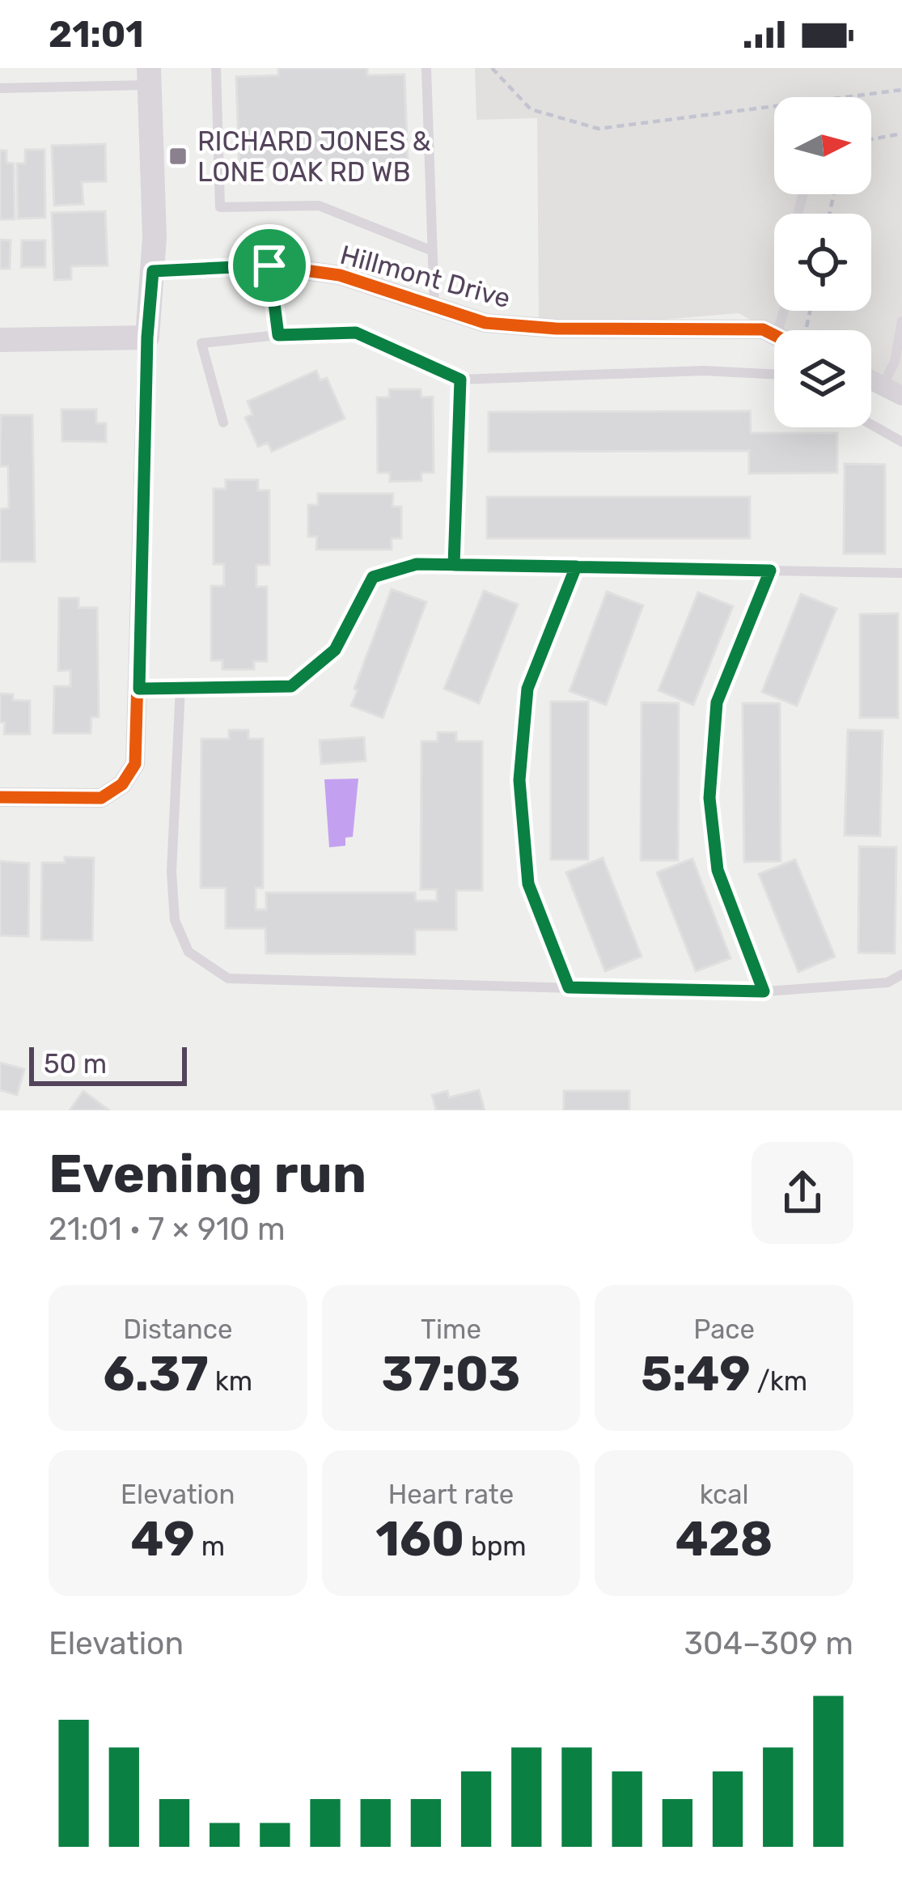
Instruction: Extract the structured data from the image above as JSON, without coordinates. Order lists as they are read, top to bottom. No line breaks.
{"streets":{"street":["Hillmont Drive"]},"places":{"transit":["RICHARD JONES & LONE OAK RD WB"]},"scale_bar":"50 m","north":"right","page":{"status":"21:01","scale":"50 m","heading":["Evening run","21:01 · 7 × 910 m"],"stats":[["Distance","6.37 km"],["Time","37:03"],["Pace","5:49 /km"],["Elevation","49 m"],["Heart rate","160 bpm"],["kcal","428"]],"chart":["Elevation","304–309 m"]}}
